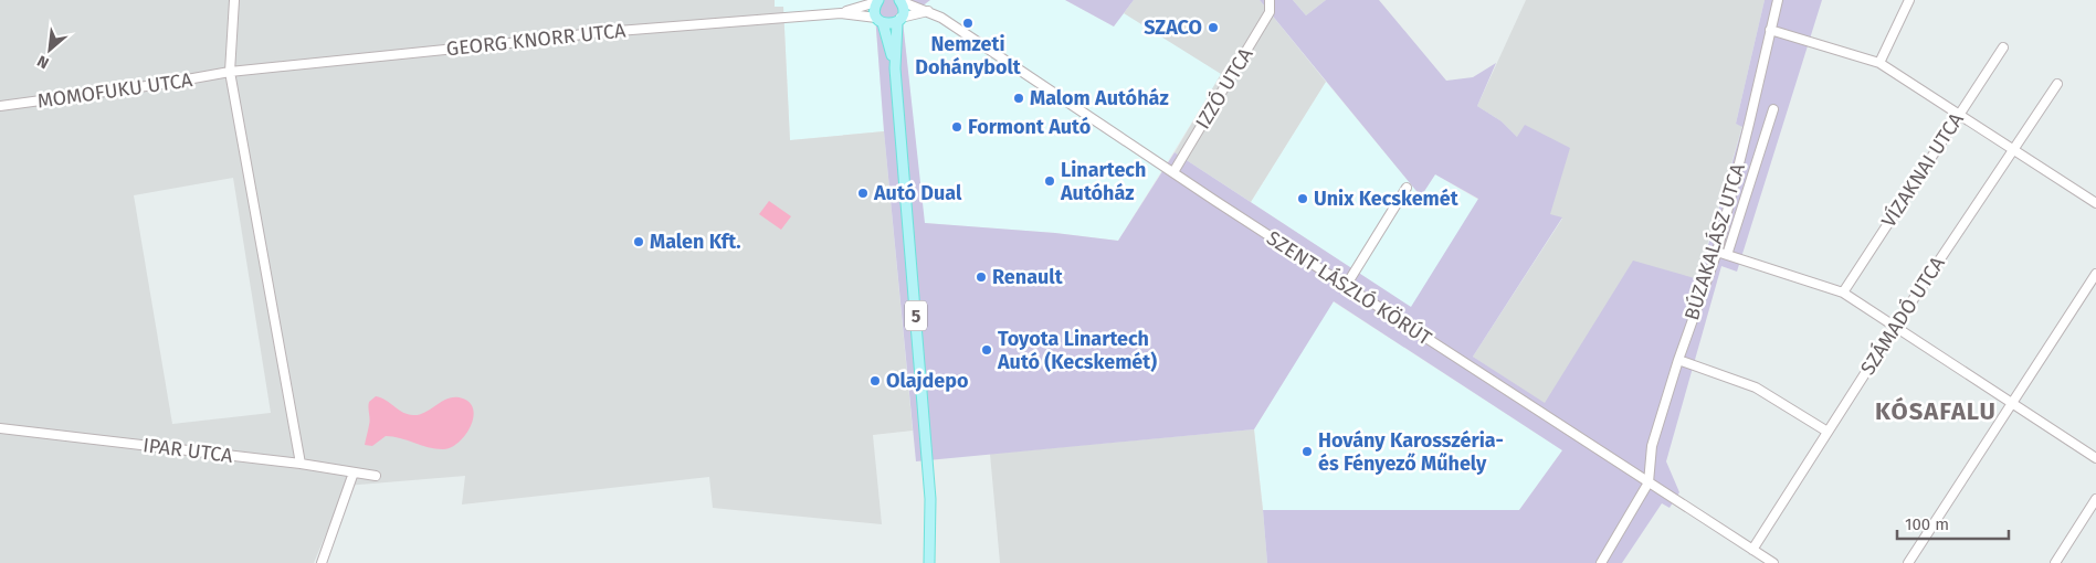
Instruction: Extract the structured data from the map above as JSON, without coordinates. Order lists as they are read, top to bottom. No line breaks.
{"streets":{"main road":["5"],"street":["GEORG KNORR UTCA","IZZÓ UTCA","MOMOFUKU UTCA","VÍZAKNAI UTCA","BÚZAKALÁSZ UTCA","SZENT LÁSZLÓ KÖRÚT","SZÁMADÓ UTCA","IPAR UTCA"]},"crossings":[["GEORG KNORR UTCA","MOMOFUKU UTCA"],["GEORG KNORR UTCA","5"],["IZZÓ UTCA","SZENT LÁSZLÓ KÖRÚT"],["BÚZAKALÁSZ UTCA","SZENT LÁSZLÓ KÖRÚT"],["SZENT LÁSZLÓ KÖRÚT","5"],["SZENT LÁSZLÓ KÖRÚT","SZÁMADÓ UTCA"]],"districts":["KÓSAFALU"],"places":["Nemzeti Dohánybolt","SZACO","Malom Autóház","Formont Autó","Linartech Autóház","Autó Dual","Unix Kecskemét","Malen Kft.","Renault","Toyota Linartech Autó (Kecskemét)","Olajdepo","Hovány Karosszéria- és Fényező Műhely"],"scale_bar":"100 m","north":"bottom left"}
